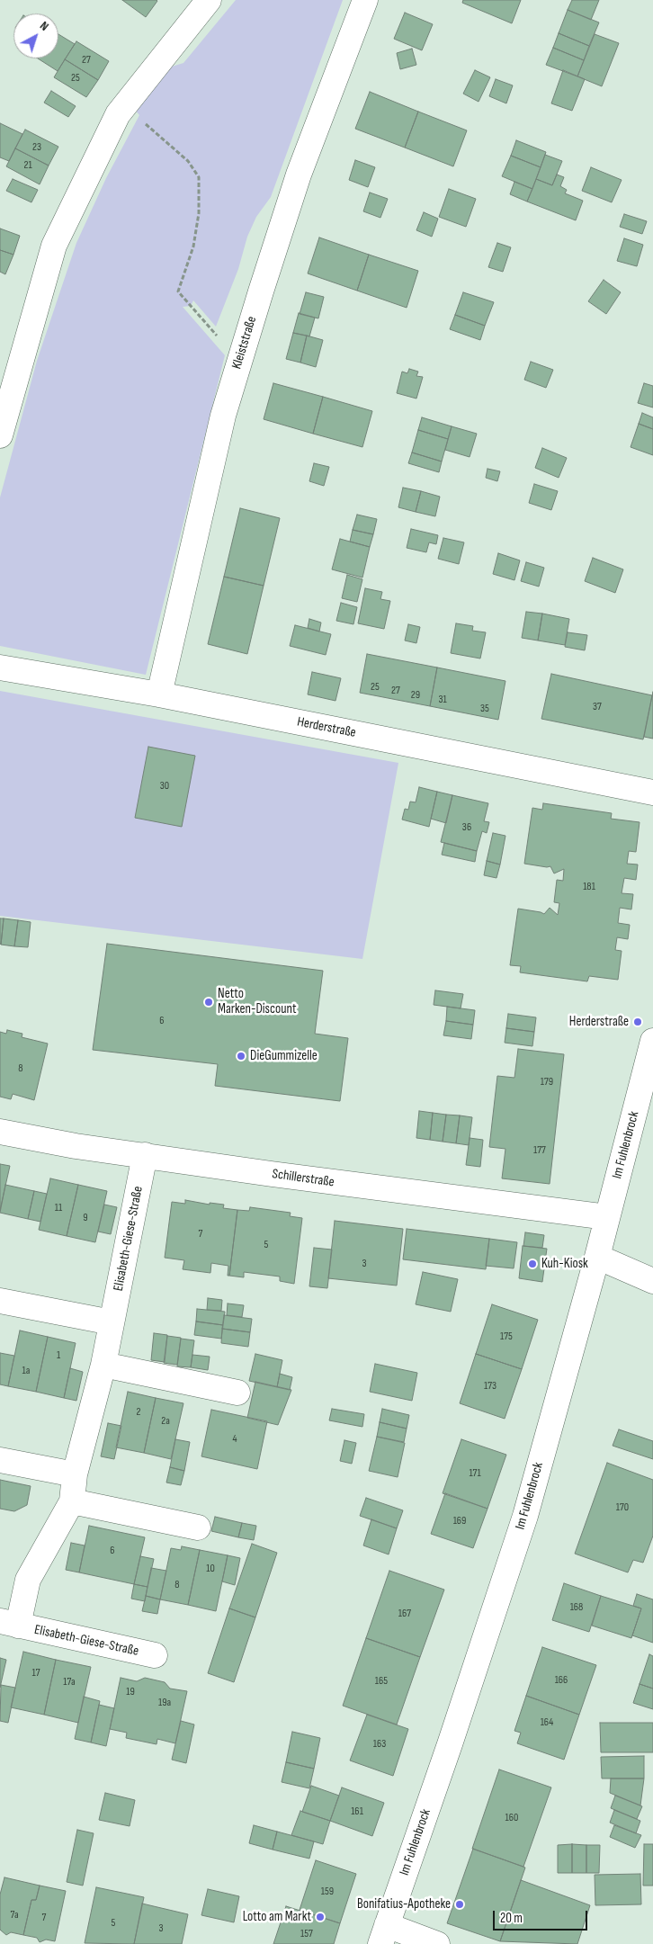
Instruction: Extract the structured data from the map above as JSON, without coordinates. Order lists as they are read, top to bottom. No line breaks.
{"streets":{"street":["Kleiststraße","Herderstraße","Im Fuhlenbrock","Schillerstraße","Elisabeth-Giese-Straße"]},"crossings":[["Kleiststraße","Herderstraße"],["Im Fuhlenbrock","Schillerstraße"],["Schillerstraße","Elisabeth-Giese-Straße"]],"places":["Netto Marken-Discount","Herderstraße","DieGummizelle","Kuh-Kiosk","Bonifatius-Apotheke","Lotto am Markt"],"house_numbers":["27","25","23","21","25","27","29","31","37","35","30","36","181","6","8","179","177","11","9","7","5","3","175","1","1a","173","2","2a","4","171","170","169","6","10","8","168","167","17","166","165","17a","19","19a","164","163","161","160","159","7a","7","5","3","157"],"scale_bar":"20 m","north":"top right"}
